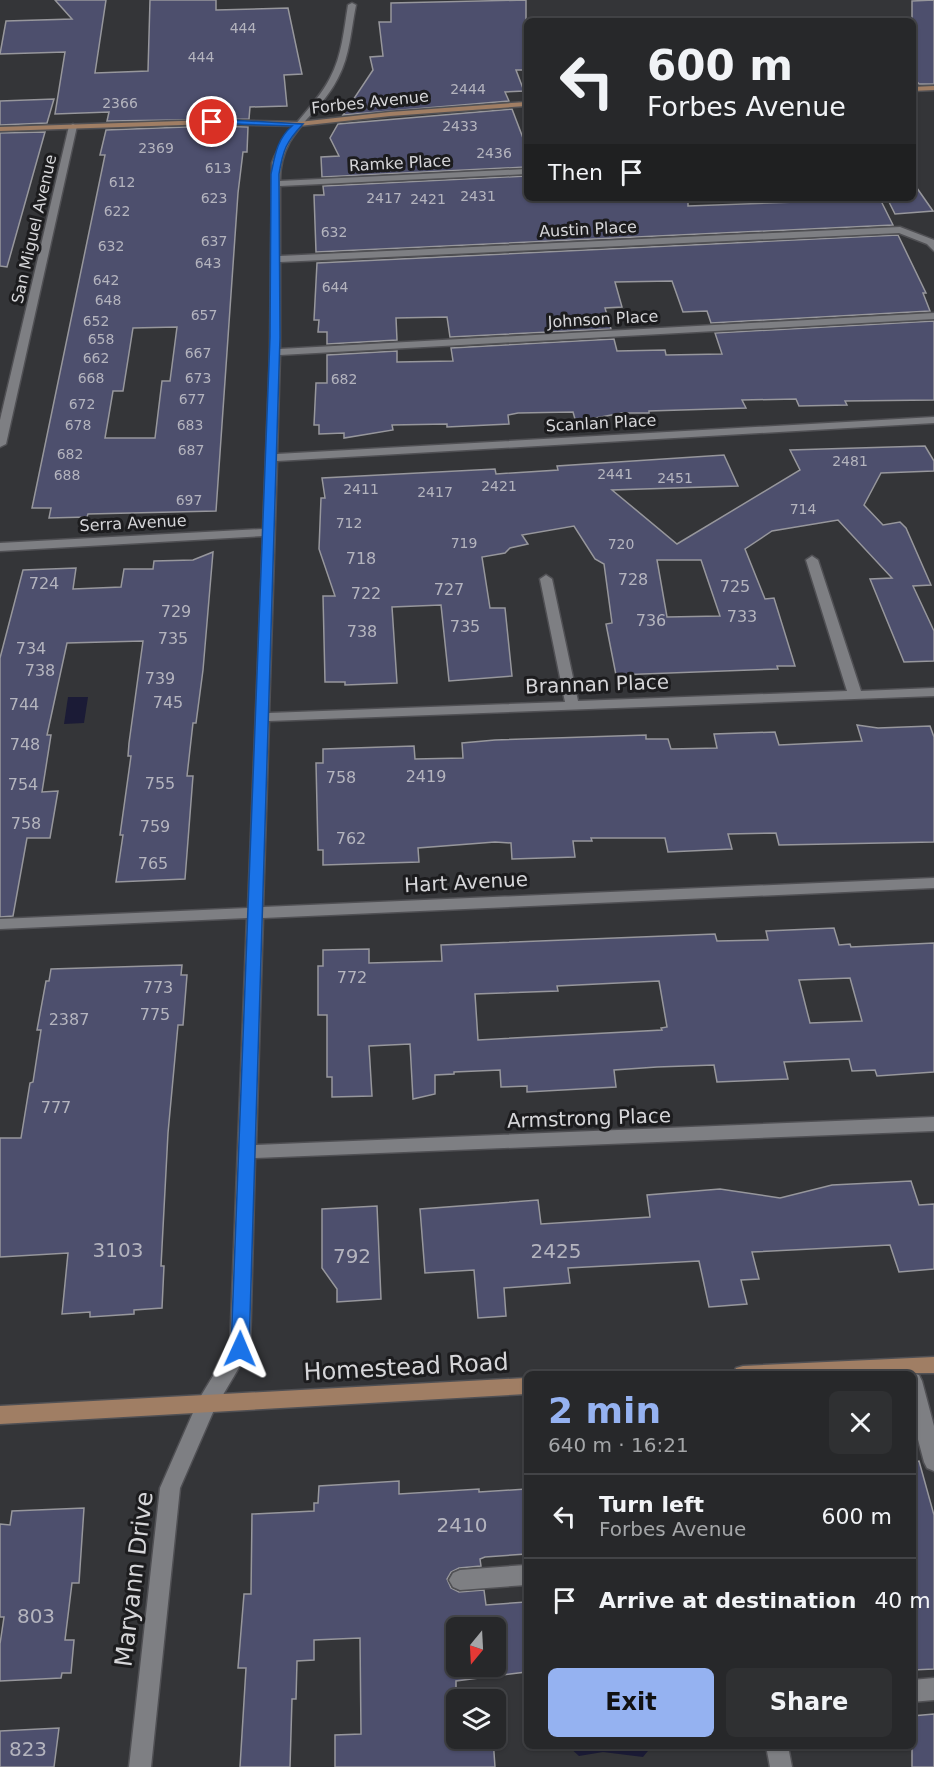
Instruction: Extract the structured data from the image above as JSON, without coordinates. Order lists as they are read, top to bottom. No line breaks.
{"streets":{"street":["Forbes Avenue","Ramke Place","San Miguel Avenue","Austin Place","Johnson Place","Scanlan Place","Serra Avenue","Brannan Place","Hart Avenue","Armstrong Place","Homestead Road","Maryann Drive"]},"crossings":[["Forbes Avenue","San Miguel Avenue"],["Forbes Avenue","Maryann Drive"],["Ramke Place","Maryann Drive"],["Austin Place","Maryann Drive"],["Johnson Place","Maryann Drive"],["Scanlan Place","Maryann Drive"],["Serra Avenue","Maryann Drive"],["Brannan Place","Maryann Drive"],["Hart Avenue","Maryann Drive"],["Armstrong Place","Maryann Drive"],["Homestead Road","Maryann Drive"]],"house_numbers":["444","444","2444","2366","2433","2369","2436","613","612","2431","623","2417","2421","622","632","637","632","643","642","644","648","657","652","658","667","662","668","673","682","677","672","678","683","687","682","2481","2441","688","2451","2421","2411","2417","697","714","712","719","720","718","728","724","725","727","722","729","733","736","735","738","735","734","738","739","745","744","748","2419","758","755","754","758","759","762","765","772","773","775","2387","777","3103","2425","792","2410","803","823"],"north":"bottom","page":{"turn":["600 m","Forbes Avenue"],"then":"Then","heading":["2 min","640 m · 16:21"],"list":[{"name":"Turn left","note":"Forbes Avenue","value":"600 m"},{"name":"Arrive at destination","value":"40 m"}],"buttons":["Exit","Share"]}}
